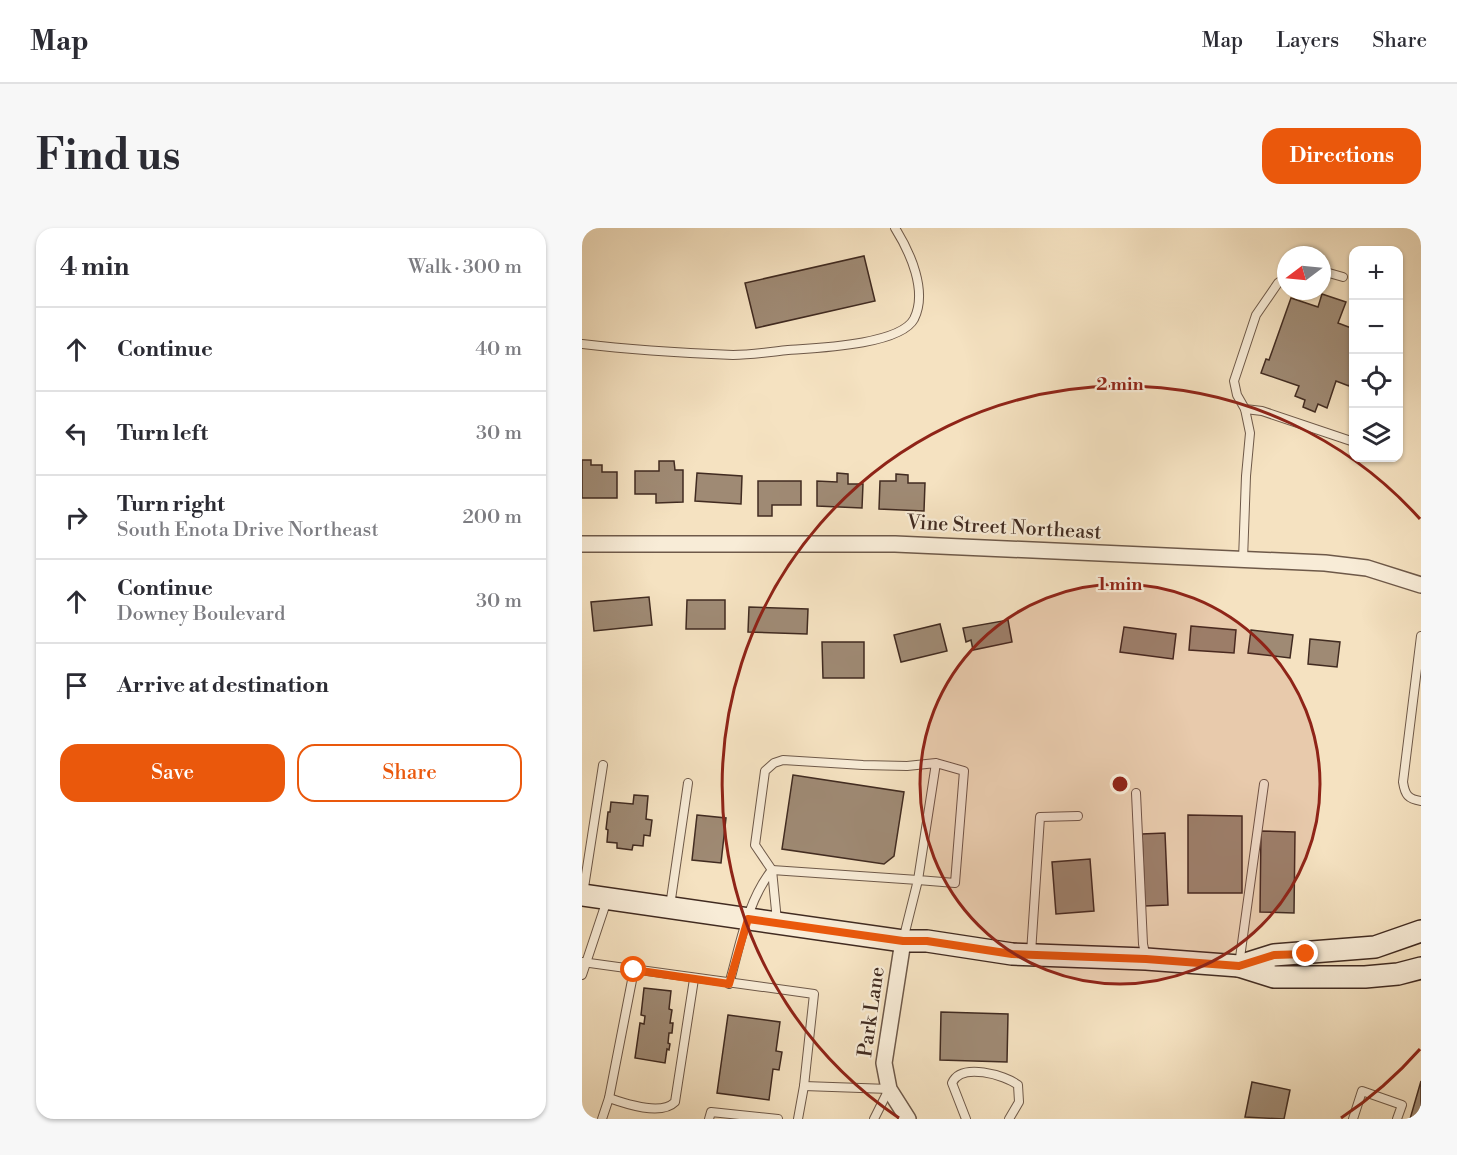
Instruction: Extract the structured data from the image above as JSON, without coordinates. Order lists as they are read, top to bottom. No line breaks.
{"streets":{"street":["Vine Street Northeast","Park Lane"]},"north":"left","page":{"header":"Map","nav":["Map","Layers","Share"],"buttons":["Directions",["Save","Share"]],"title":"Find us","heading":["4 min","Walk · 300 m"],"map_buttons":["+","−"],"list":[["Continue","40 m"],["Turn left","30 m"],["Turn right","South Enota Drive Northeast","200 m"],["Continue","Downey Boulevard","30 m"],"Arrive at destination"]},"rings":["2 min","1 min"]}
